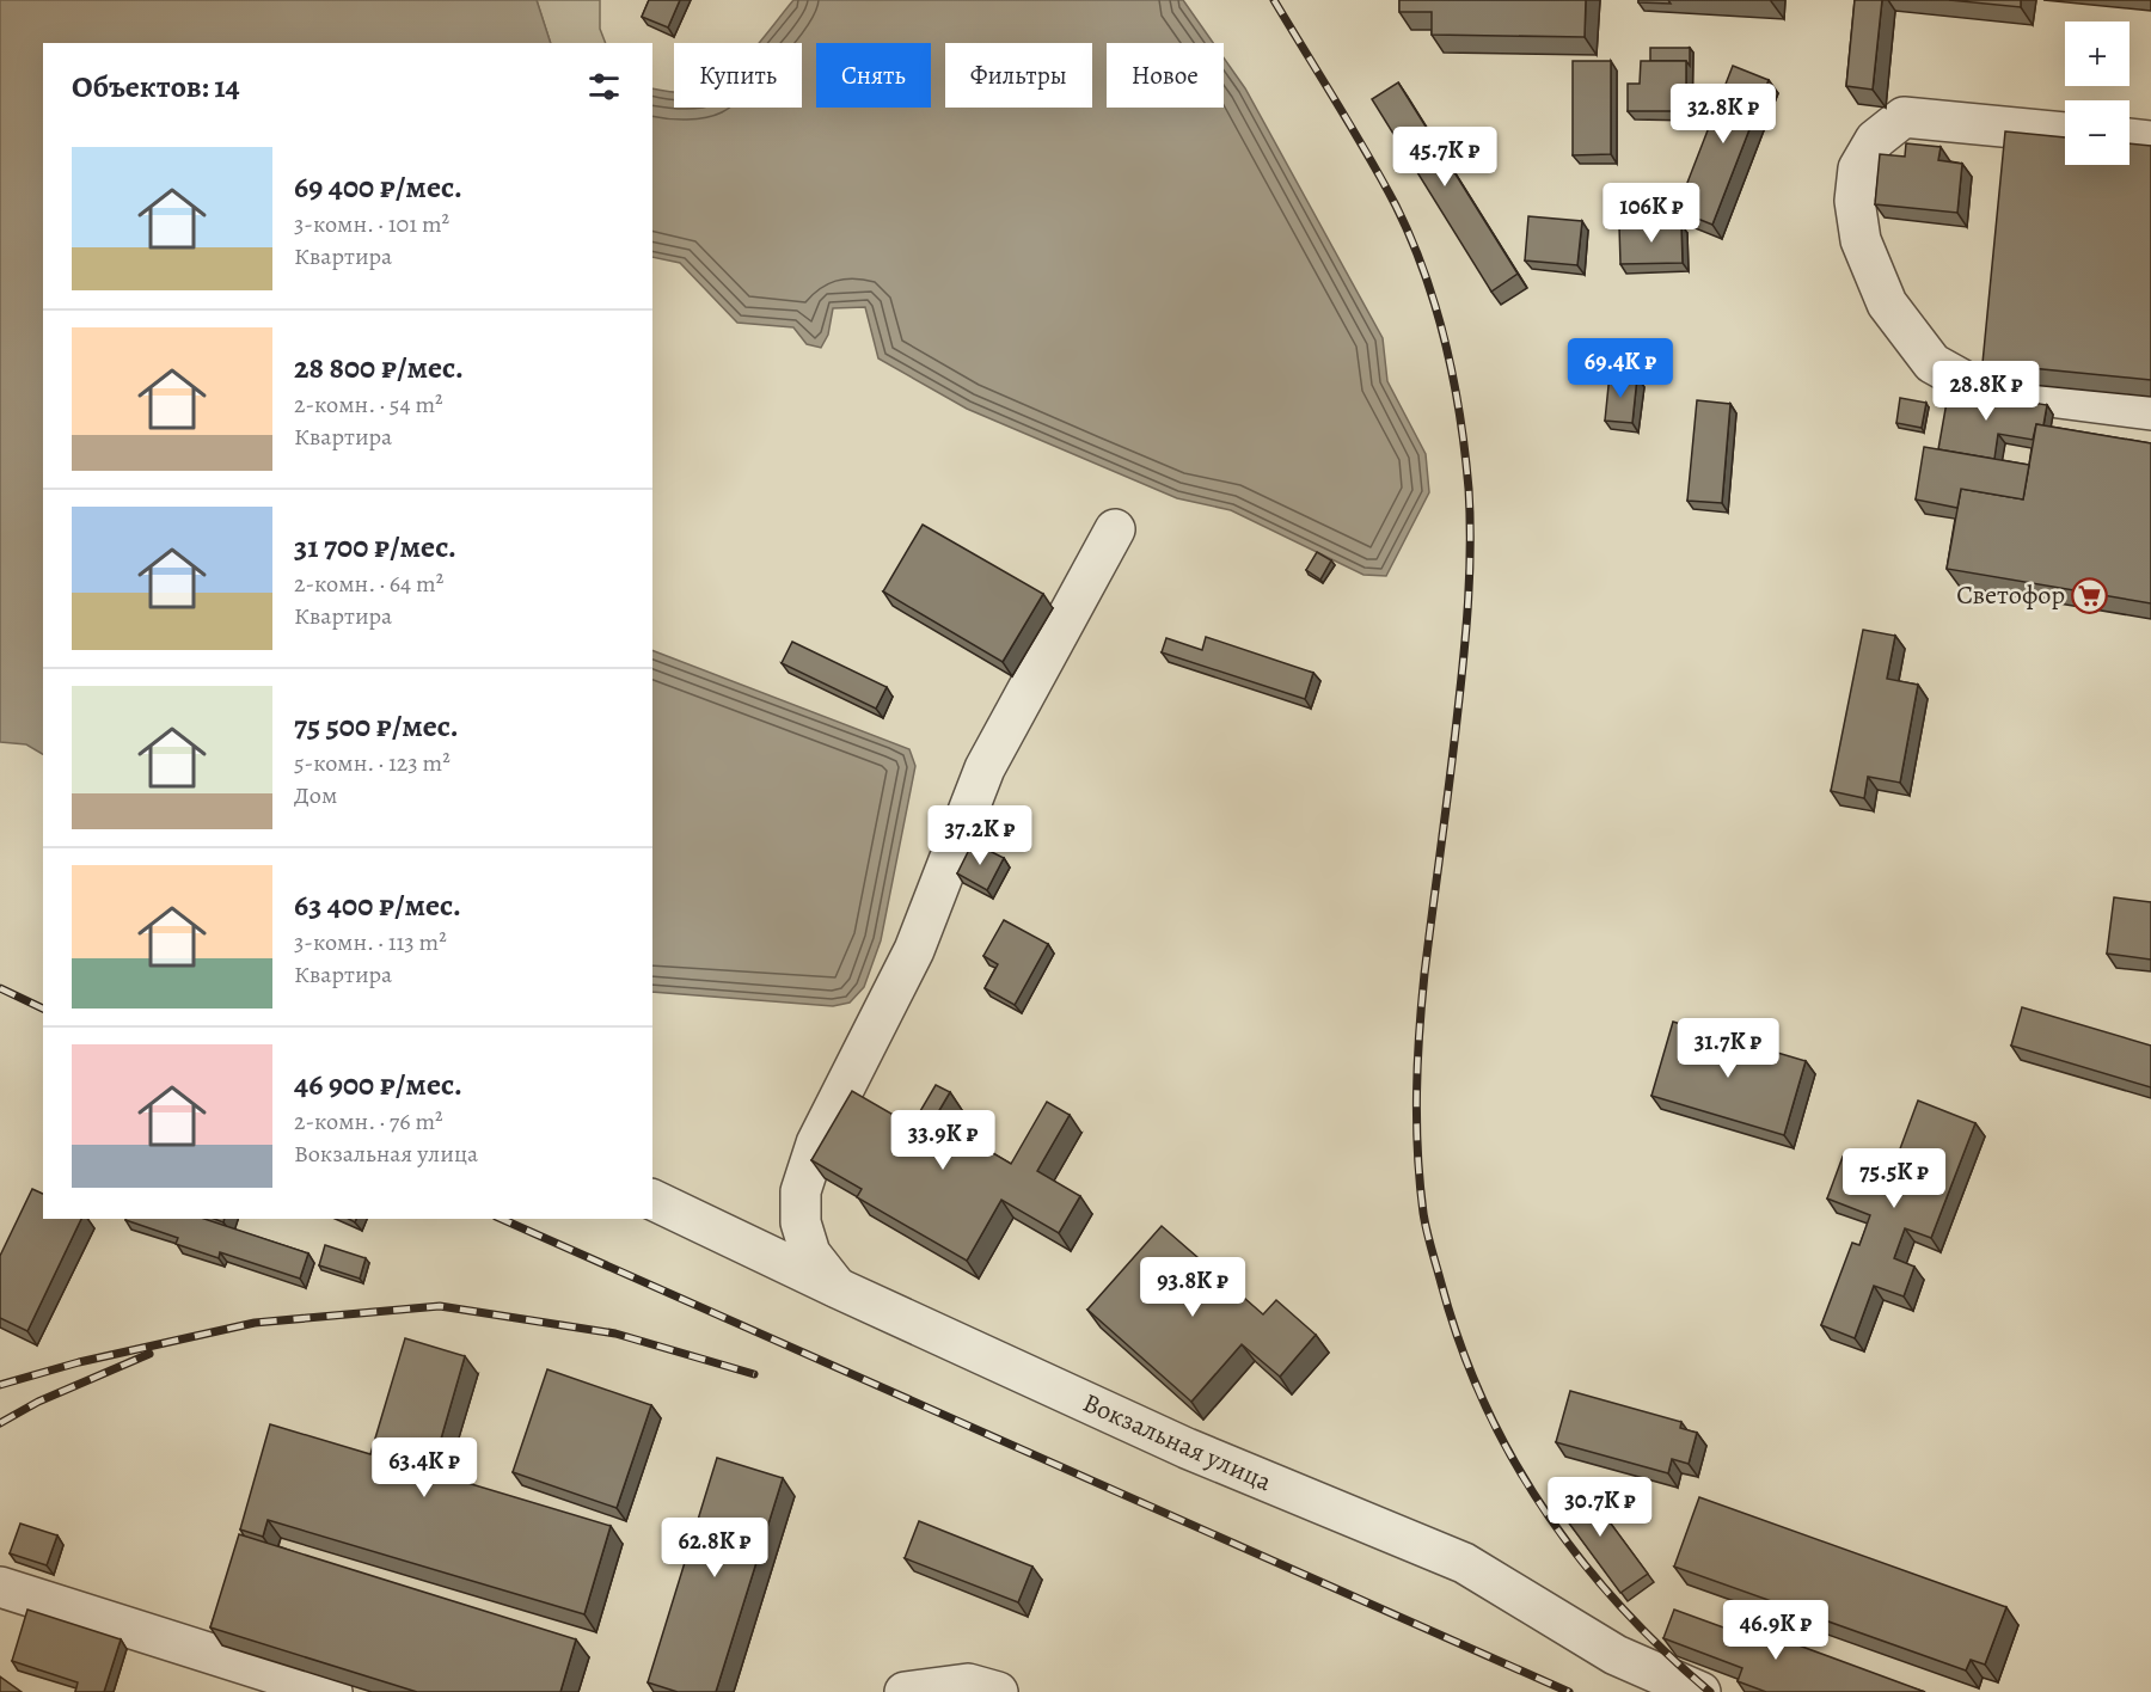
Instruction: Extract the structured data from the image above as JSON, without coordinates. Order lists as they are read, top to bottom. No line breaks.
{"streets":{"street":["Вокзальная улица"]},"places":{"supermarket":["Светофор"]},"page":{"map_buttons":["+","−"],"chip":["Купить","Снять","Фильтры","Новое"],"heading":"Объектов: 14","price":["32.8K ₽","45.7K ₽","106K ₽","69.4K ₽","28.8K ₽","37.2K ₽","31.7K ₽","33.9K ₽","75.5K ₽","93.8K ₽","63.4K ₽","30.7K ₽","62.8K ₽","46.9K ₽"],"list":[{"name":"69 400 ₽/мес.","note":"3-комн. · 101 m² · Квартира"},{"name":"28 800 ₽/мес.","note":"2-комн. · 54 m² · Квартира"},{"name":"31 700 ₽/мес.","note":"2-комн. · 64 m² · Квартира"},{"name":"75 500 ₽/мес.","note":"5-комн. · 123 m² · Дом"},{"name":"63 400 ₽/мес.","note":"3-комн. · 113 m² · Квартира"},{"name":"46 900 ₽/мес.","note":"2-комн. · 76 m² · Вокзальная улица"}]}}
